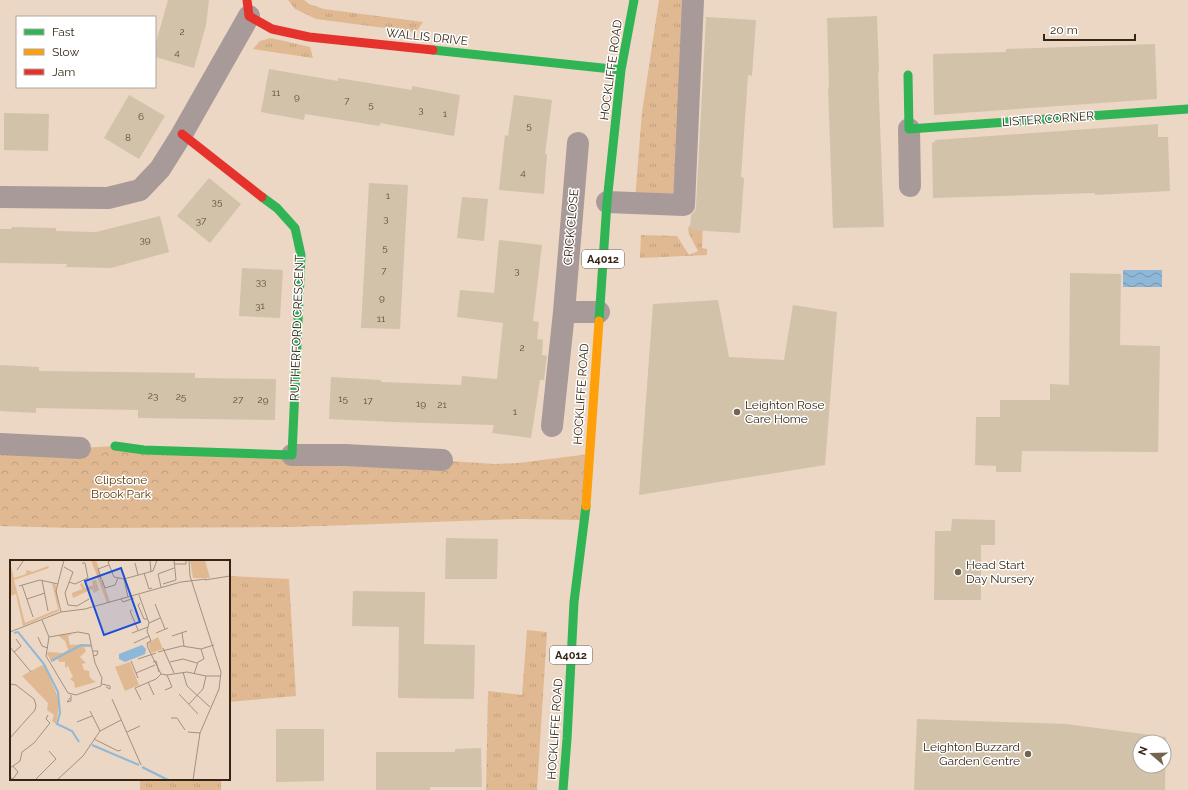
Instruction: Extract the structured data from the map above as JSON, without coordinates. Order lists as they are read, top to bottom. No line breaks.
{"streets":{"street":["WALLIS DRIVE","HOCKLIFFE ROAD","LISTER CORNER","CRICK CLOSE","A4012","RUTHERFORD CRESCENT"]},"crossings":[["WALLIS DRIVE","HOCKLIFFE ROAD"]],"parks":["Clipstone Brook Park"],"places":["Leighton Rose Care Home","Head Start Day Nursery","Leighton Buzzard Garden Centre"],"house_numbers":["2","4","11","9","7","5","3","1","6","5","8","4","1","35","3","37","39","5","7","3","33","9","31","11","2","23","25","15","27","29","17","19","21","1"],"legend":["Fast","Slow","Jam"],"scale_bar":"20 m","north":"left"}
